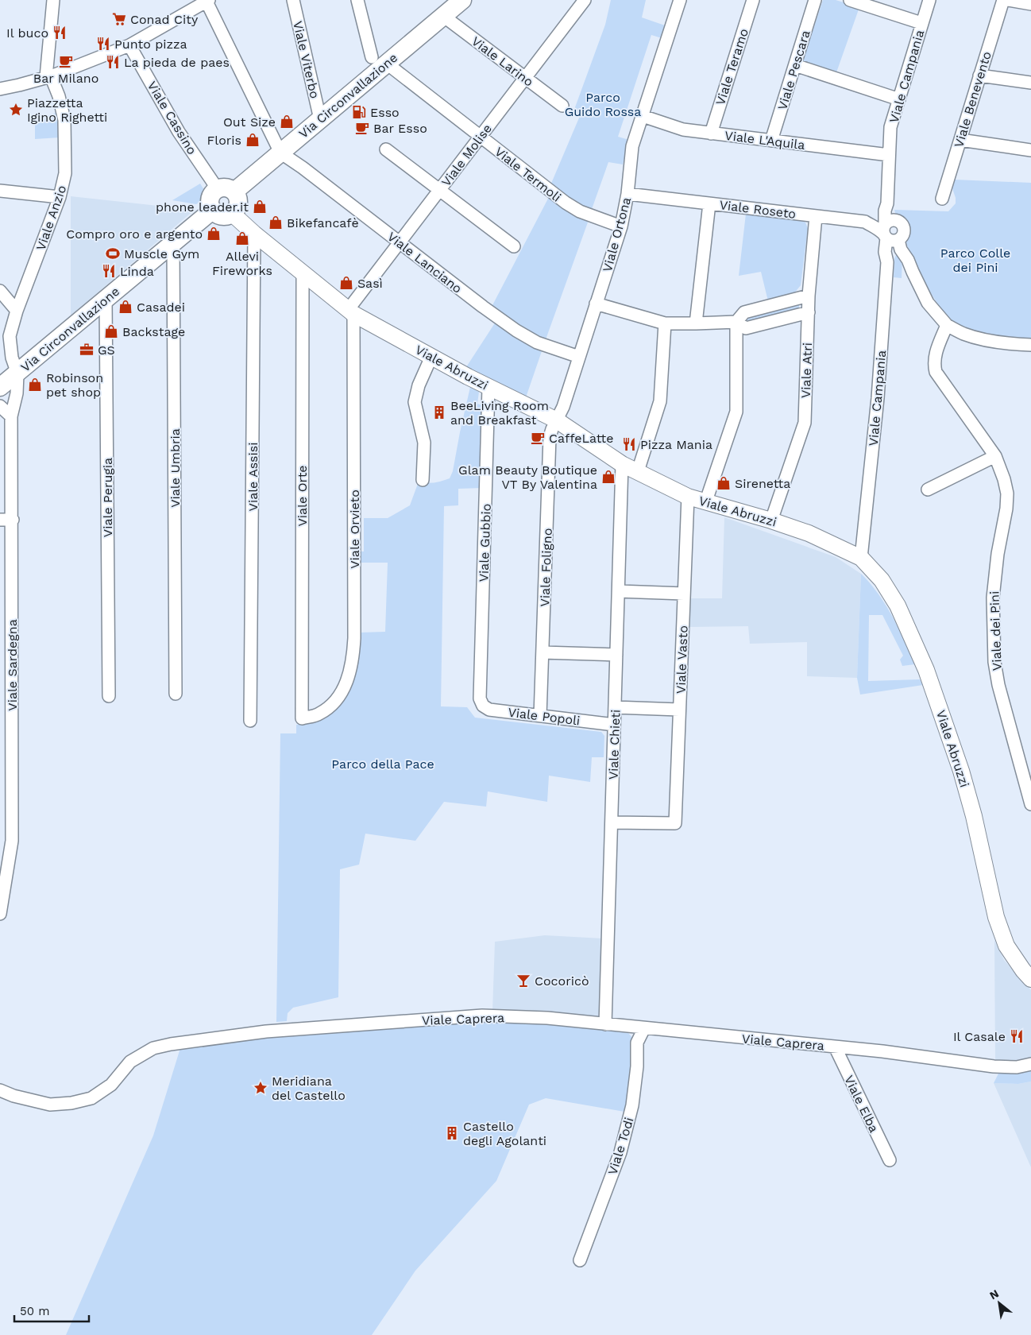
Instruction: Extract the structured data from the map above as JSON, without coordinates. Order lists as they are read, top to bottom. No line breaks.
{"streets":{"main road":["Via Circonvallazione"],"street":["Viale Viterbo","Viale Larino","Viale Teramo","Viale Pescara","Viale Campania","Viale Benevento","Viale Cassino","Viale L'Aquila","Viale Molise","Viale Termoli","Viale Roseto","Viale Anzio","Viale Ortona","Viale Lanciano","Viale Abruzzi","Viale Atri","Viale Umbria","Viale Assisi","Viale Orte","Viale Perugia","Viale Orvieto","Viale Gubbio","Viale Foligno","Viale dei Pini","Viale Vasto","Viale Sardegna","Viale Popoli","Viale Chieti","Viale Caprera","Viale Elba","Viale Todi"]},"crossings":[["Viale Viterbo","Via Circonvallazione"],["Viale Larino","Via Circonvallazione"],["Viale Larino","Viale Molise"],["Viale Teramo","Viale L'Aquila"],["Viale Pescara","Viale L'Aquila"],["Viale Campania","Viale L'Aquila"],["Viale Campania","Viale Roseto"],["Viale Campania","Viale Abruzzi"],["Via Circonvallazione","Viale Cassino"],["Via Circonvallazione","Viale Termoli"],["Via Circonvallazione","Viale Anzio"],["Via Circonvallazione","Viale Lanciano"],["Via Circonvallazione","Viale Abruzzi"],["Via Circonvallazione","Viale Umbria"],["Via Circonvallazione","Viale Perugia"],["Via Circonvallazione","Viale Sardegna"],["Viale Cassino","Viale Abruzzi"],["Viale L'Aquila","Viale Ortona"],["Viale Molise","Viale Termoli"],["Viale Molise","Viale Lanciano"],["Viale Molise","Viale Abruzzi"],["Viale Molise","Viale Orvieto"],["Viale Termoli","Viale Ortona"],["Viale Roseto","Viale Ortona"],["Viale Roseto","Viale Atri"],["Viale Anzio","Viale Sardegna"],["Viale Ortona","Viale Lanciano"],["Viale Ortona","Viale Abruzzi"],["Viale Ortona","Viale Foligno"],["Viale Abruzzi","Viale Atri"],["Viale Abruzzi","Viale Assisi"],["Viale Abruzzi","Viale Orte"],["Viale Abruzzi","Viale Orvieto"],["Viale Abruzzi","Viale Gubbio"],["Viale Abruzzi","Viale Foligno"],["Viale Abruzzi","Viale Vasto"],["Viale Abruzzi","Viale Chieti"],["Viale Orte","Viale Orvieto"],["Viale Gubbio","Viale Popoli"],["Viale Foligno","Viale Popoli"],["Viale Vasto","Viale Chieti"],["Viale Popoli","Viale Chieti"],["Viale Chieti","Viale Caprera"],["Viale Caprera","Viale Elba"],["Viale Caprera","Viale Todi"]],"parks":["Parco Guido Rossa","Parco Colle dei Pini","Parco della Pace"],"places":{"supermarket":["Conad City"],"restaurant":["Il buco","Punto pizza","La pieda de paes","Linda","Pizza Mania","Il Casale"],"cafe":["Bar Milano","Bar Esso","CaffeLatte"],"place":["Piazzetta Igino Righetti","Meridiana del Castello"],"fuel station":["Esso"],"shop":["Out Size","Floris","phone leader.it","Bikefancafè","Compro oro e argento","Allevi Fireworks","Sasì","Casadei","Backstage","Robinson pet shop","Glam Beauty Boutique VT By Valentina","Sirenetta"],"sports":["Muscle Gym"],"office":["GS"],"building":["BeeLiving Room and Breakfast","Castello degli Agolanti"],"bar":["Cocoricò"]},"scale_bar":"50 m","north":"top left"}
